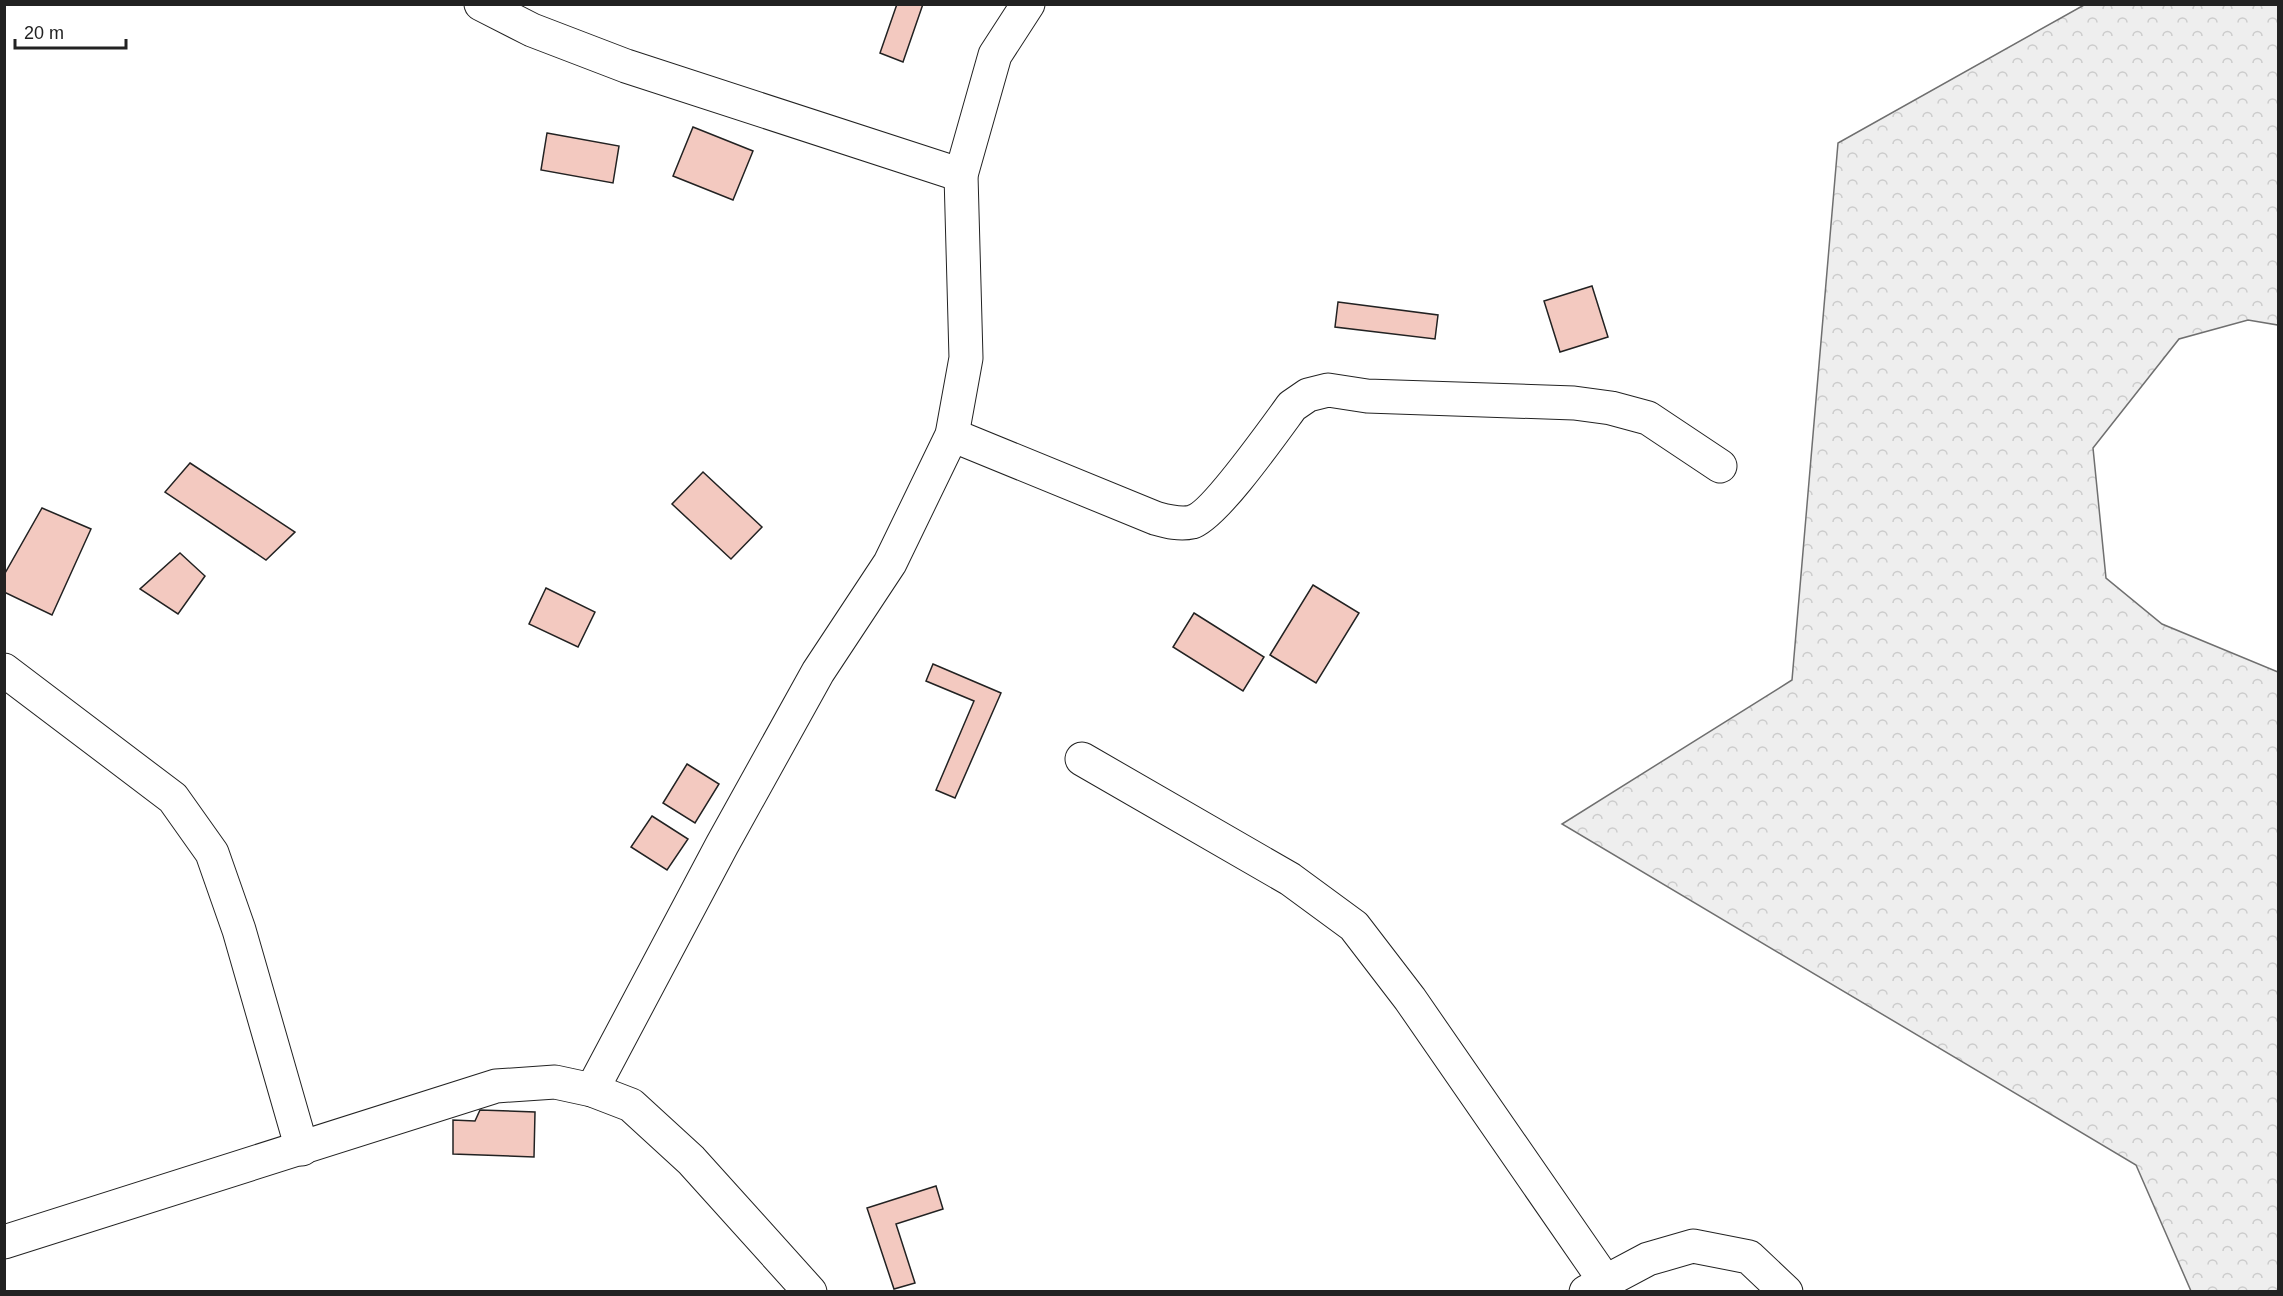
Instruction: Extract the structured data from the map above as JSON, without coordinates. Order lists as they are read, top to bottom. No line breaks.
{"scale_bar":"20 m"}
